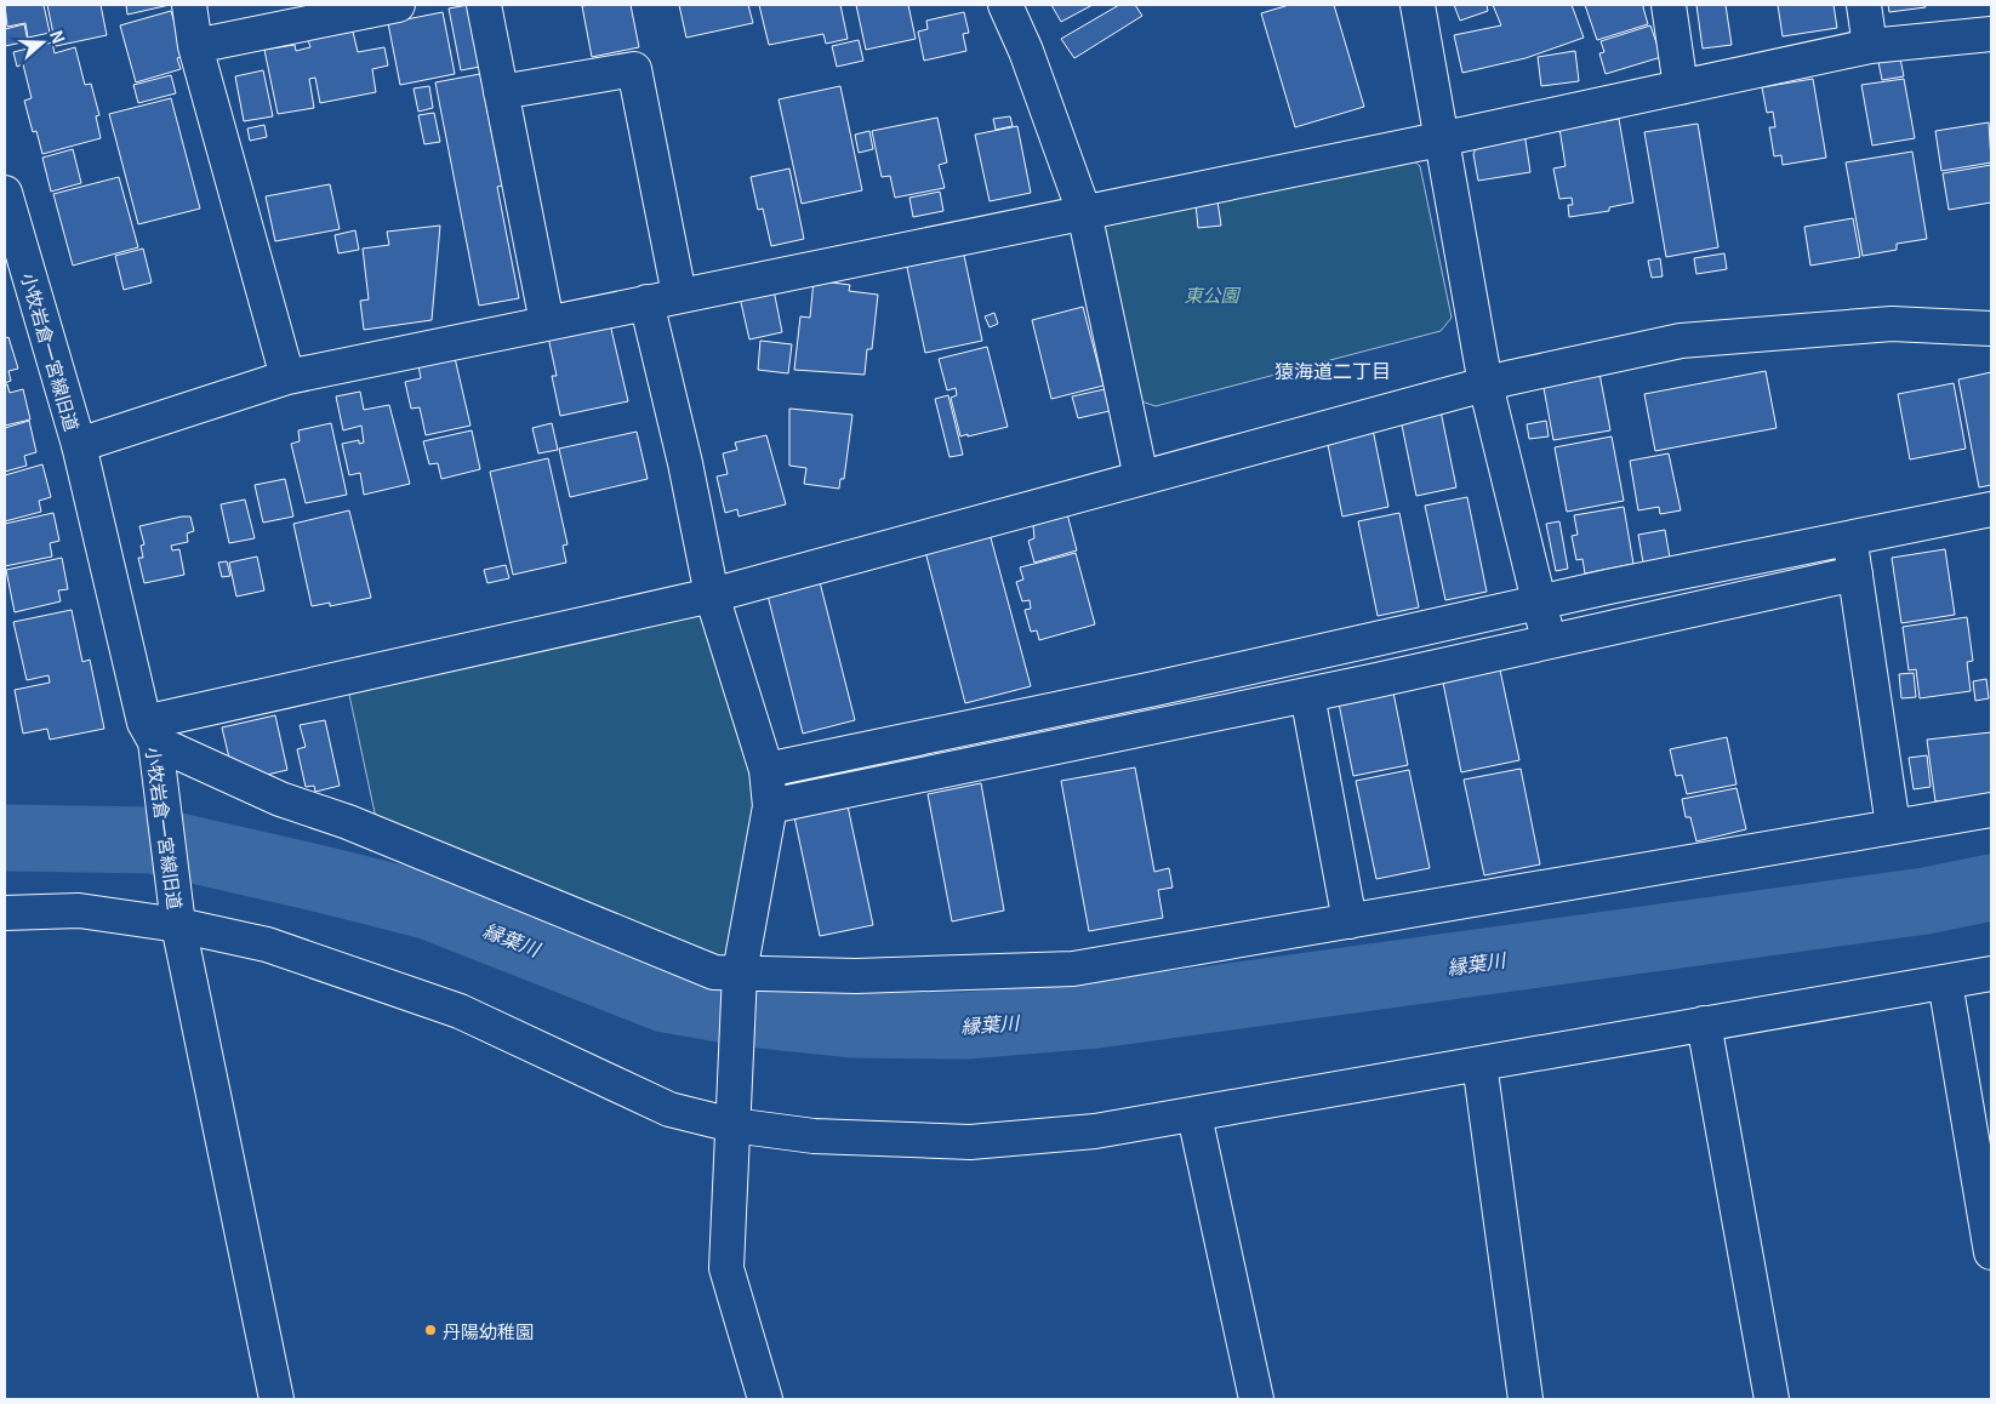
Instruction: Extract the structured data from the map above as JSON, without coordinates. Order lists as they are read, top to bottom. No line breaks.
{"streets":{"street":["小牧岩倉一宮線旧道"]},"districts":["猿海道二丁目"],"water":["縁葉川"],"parks":["東公園"],"places":["丹陽幼稚園"],"north":"right"}
